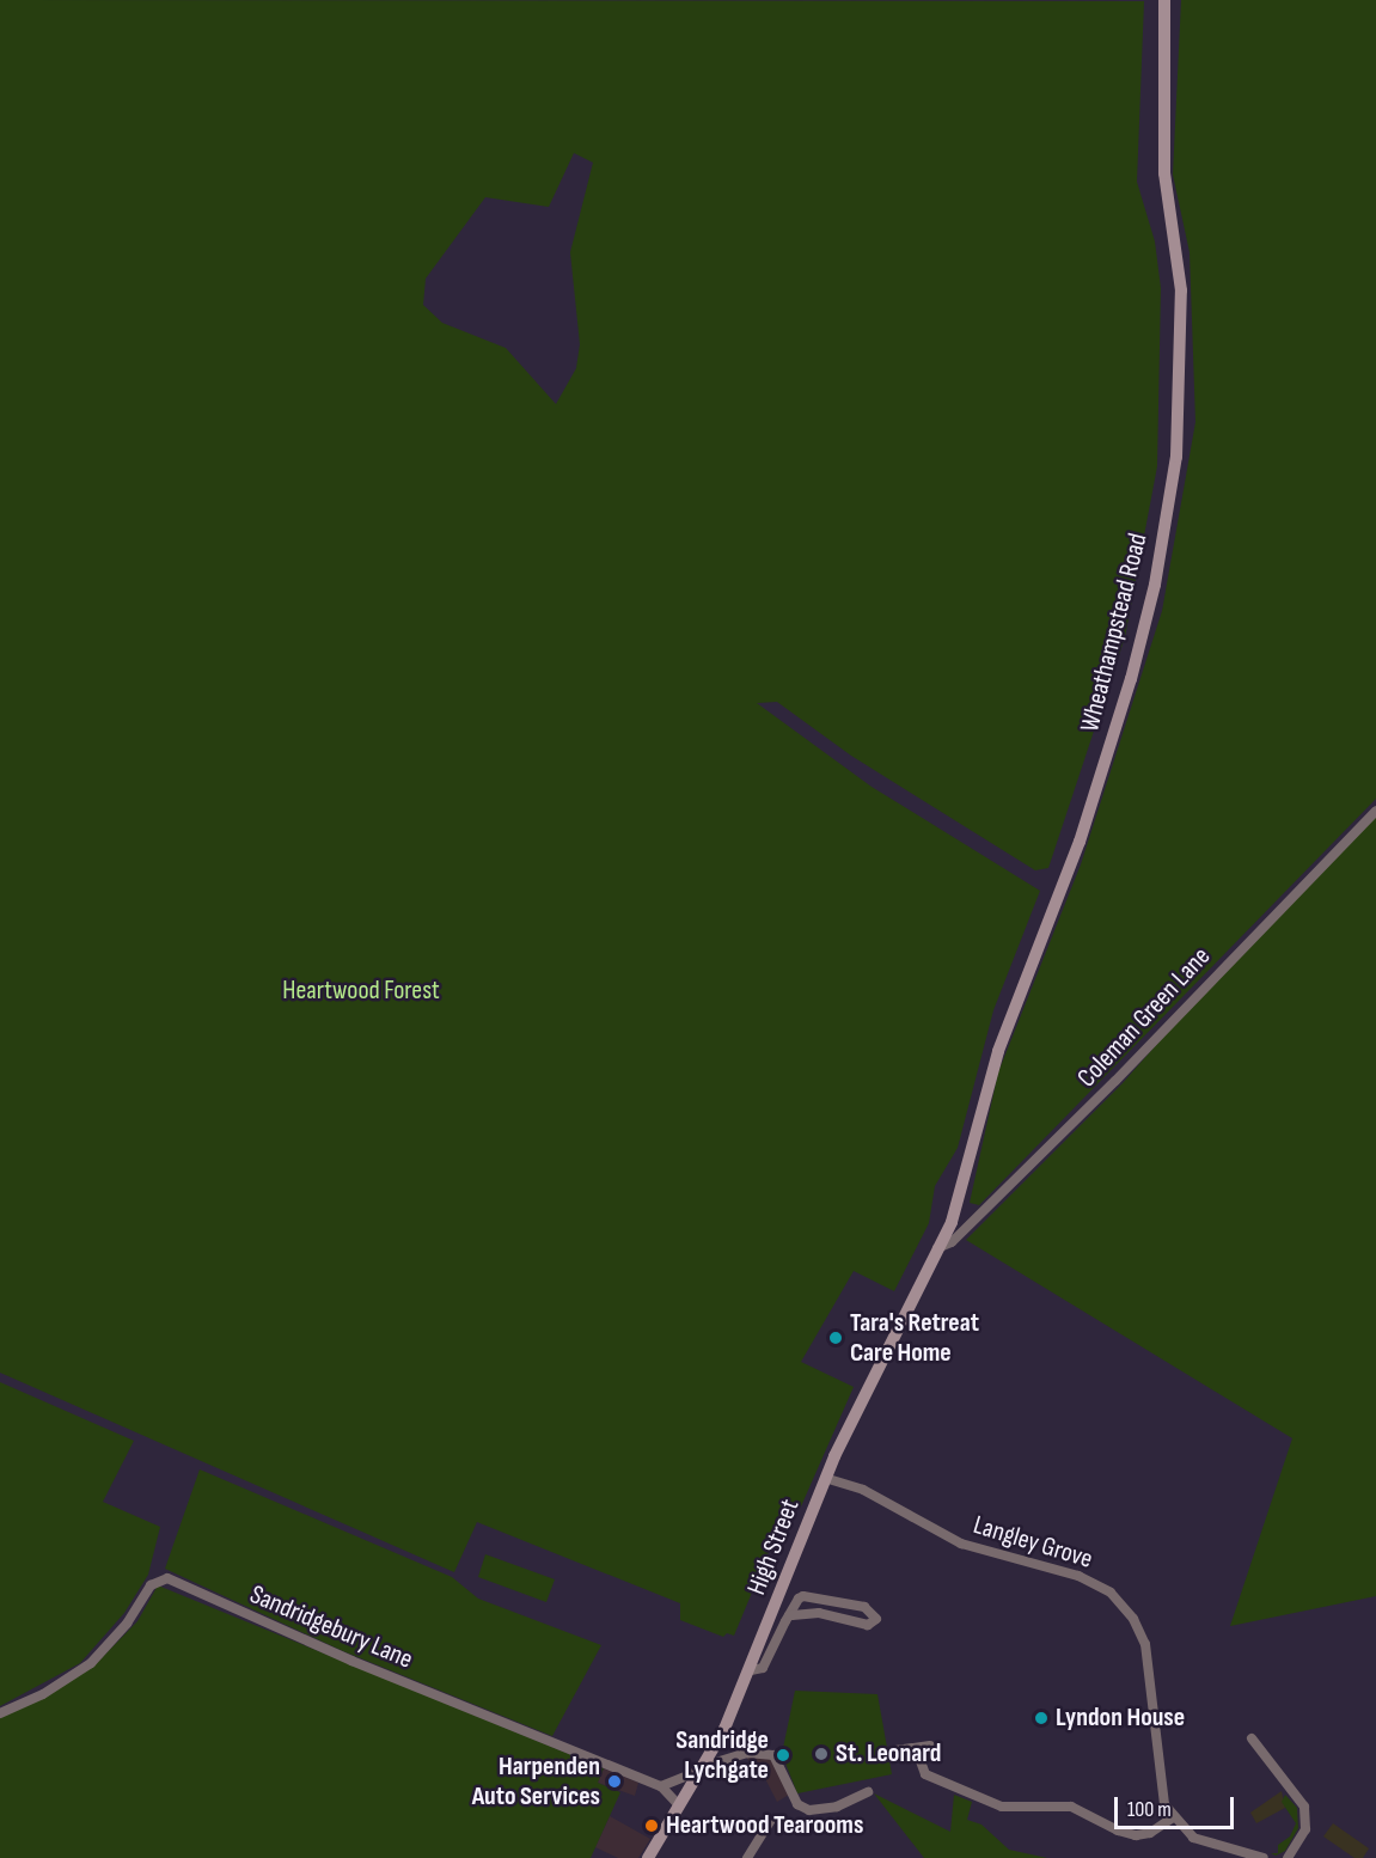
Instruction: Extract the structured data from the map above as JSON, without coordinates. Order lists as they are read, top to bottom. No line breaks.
{"streets":{"main road":["Wheathampstead Road","High Street"],"street":["Coleman Green Lane","Langley Grove","Sandridgebury Lane"]},"crossings":[["Wheathampstead Road","Coleman Green Lane"],["Wheathampstead Road","High Street"],["Coleman Green Lane","High Street"],["Langley Grove","High Street"],["High Street","Sandridgebury Lane"]],"parks":["Heartwood Forest"],"places":["Tara's Retreat Care Home","Lyndon House","St. Leonard","Sandridge Lychgate","Harpenden Auto Services","Heartwood Tearooms"],"scale_bar":"100 m"}
